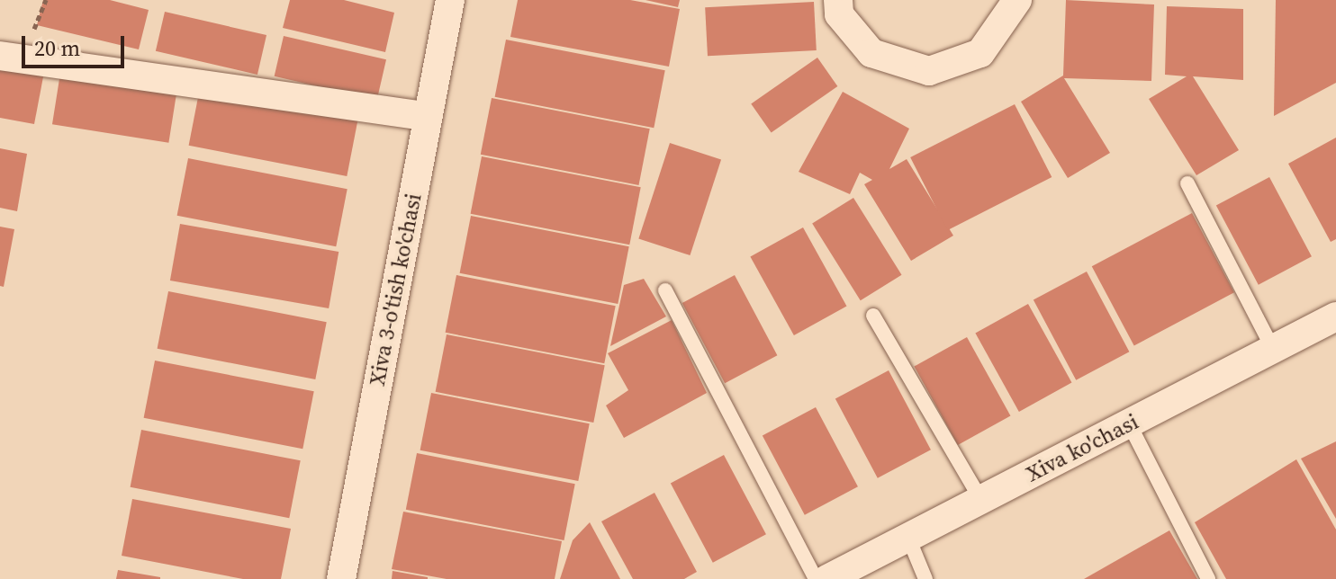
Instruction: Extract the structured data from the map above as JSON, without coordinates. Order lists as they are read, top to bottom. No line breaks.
{"streets":{"street":["Xiva 3-o'tish ko'chasi","Xiva ko'chasi"]},"scale_bar":"20 m"}
